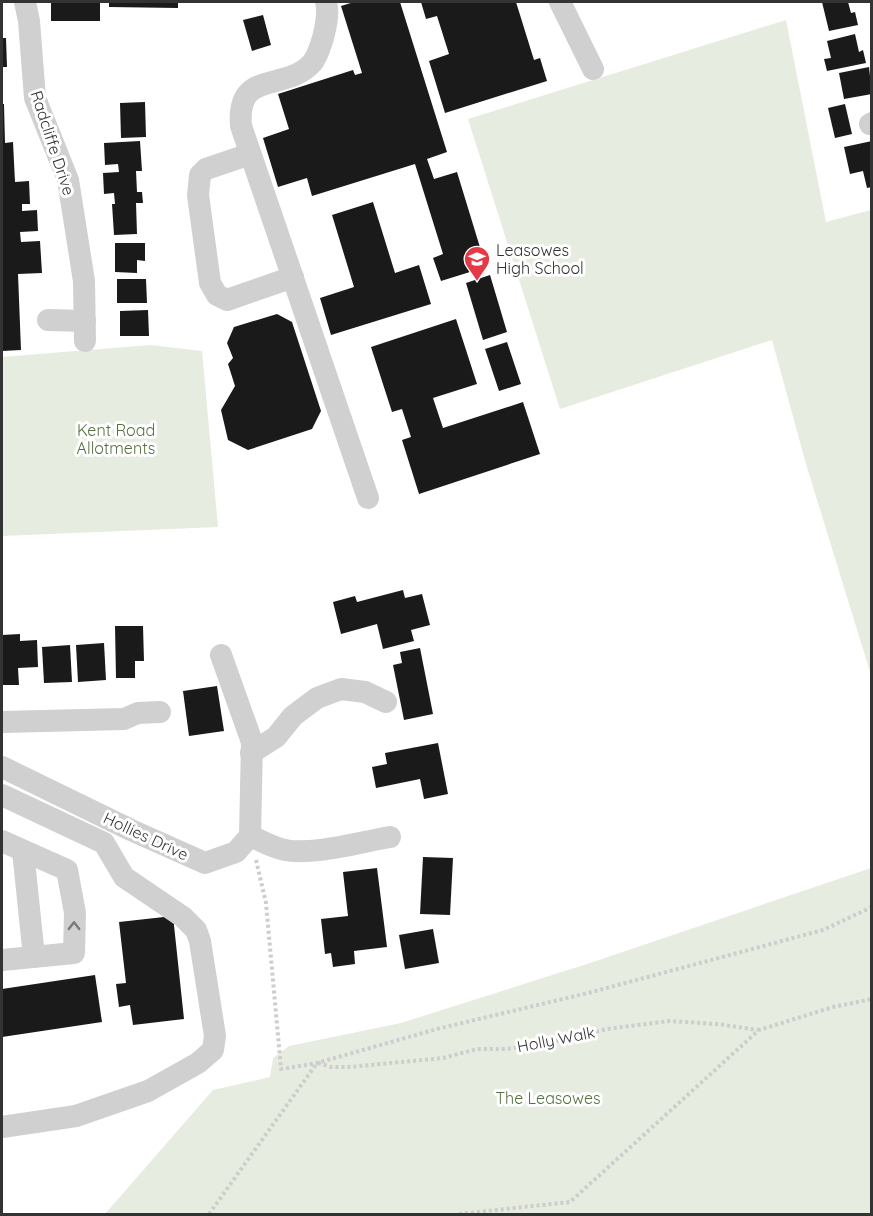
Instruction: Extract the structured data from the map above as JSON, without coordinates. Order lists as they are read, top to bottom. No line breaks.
{"streets":{"street":["Radcliffe Drive","Hollies Drive"],"path":["Holly Walk"]},"parks":["Kent Road Allotments","The Leasowes"],"places":{"school or university":["Leasowes High School"]}}
